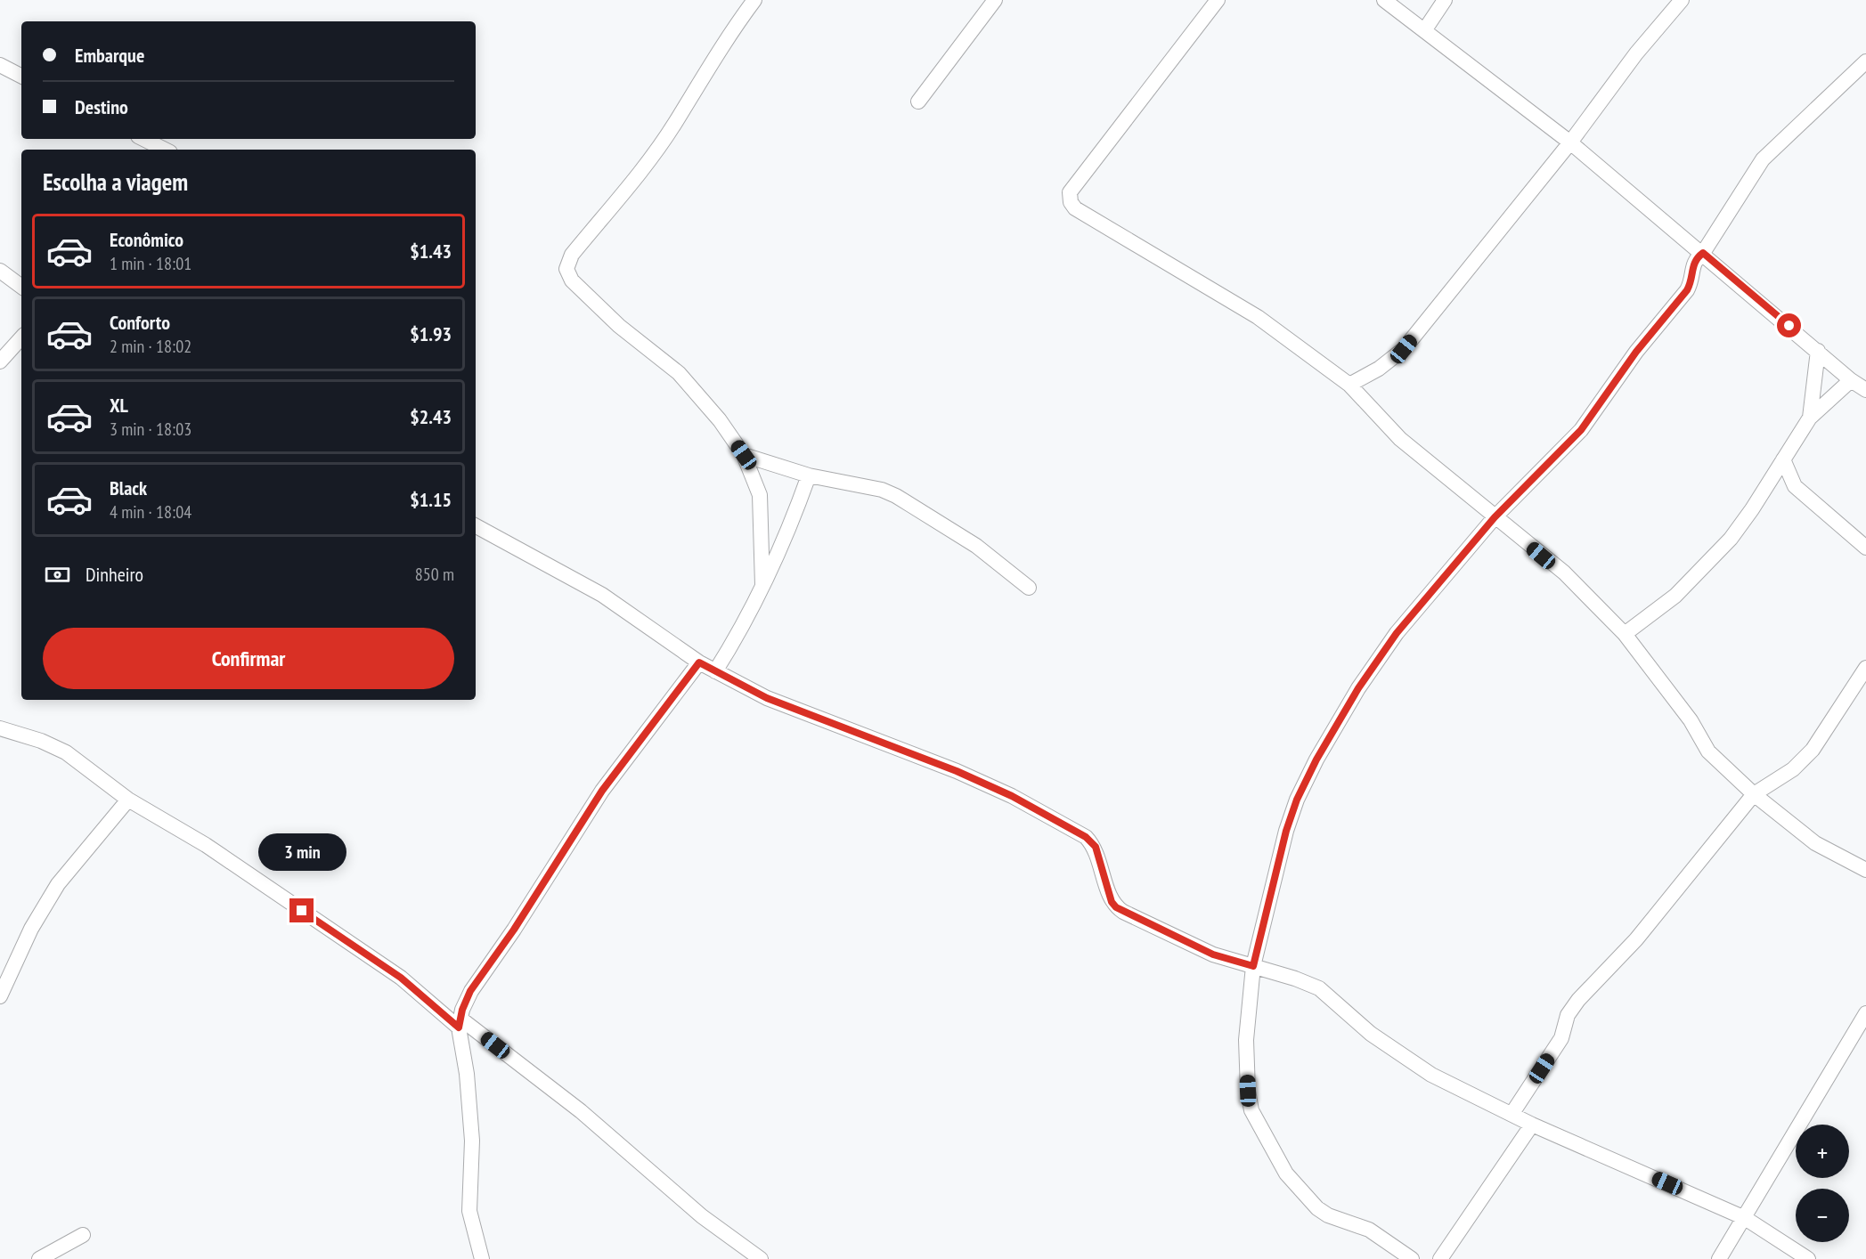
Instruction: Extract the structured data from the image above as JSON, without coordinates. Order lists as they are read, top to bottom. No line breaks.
{"page":{"banner":["Embarque","Destino"],"heading":"Escolha a viagem","list":[{"name":"Econômico","note":"1 min · 18:01","value":"$1.43"},{"name":"Conforto","note":"2 min · 18:02","value":"$1.93"},{"name":"XL","note":"3 min · 18:03","value":"$2.43"},{"name":"Black","note":"4 min · 18:04","value":"$1.15"}],"pay":["Dinheiro","850 m"],"buttons":"Confirmar","bubble":"3 min","map_buttons":["+","−"]}}
